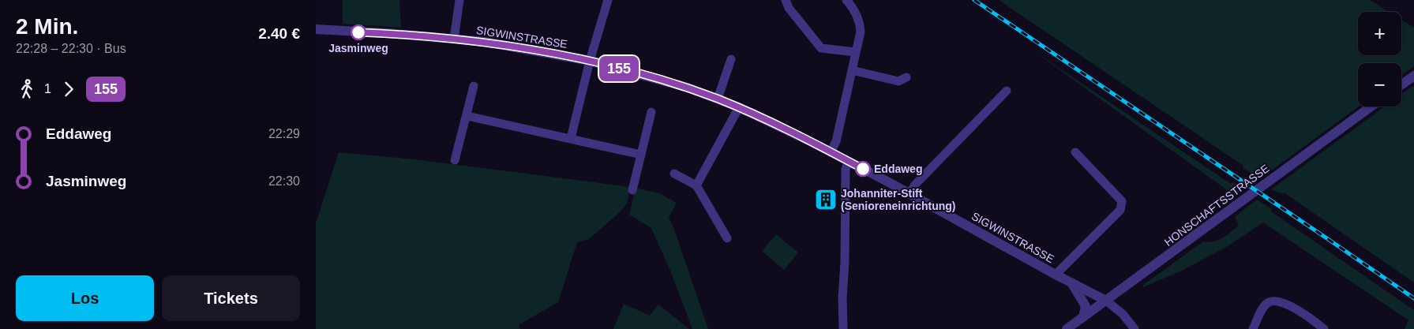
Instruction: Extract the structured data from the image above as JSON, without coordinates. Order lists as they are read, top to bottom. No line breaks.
{"streets":{"street":["SIGWINSTRASSE","HONSCHAFTSSTRASSE"]},"crossings":[["SIGWINSTRASSE","HONSCHAFTSSTRASSE"]],"places":{"other":["Jasminweg","Eddaweg"],"building":["Johanniter-Stift (Senioreneinrichtung)"]},"lines":["bus line 155"],"page":{"heading":["2 Min.","22:28 – 22:30 · Bus","2.40 €"],"on_map":"155","map_buttons":["+","−"],"legs":["1","155"],"list":[{"name":"Eddaweg","value":"22:29"},{"name":"Jasminweg","value":"22:30"}],"buttons":["Los","Tickets"]}}
